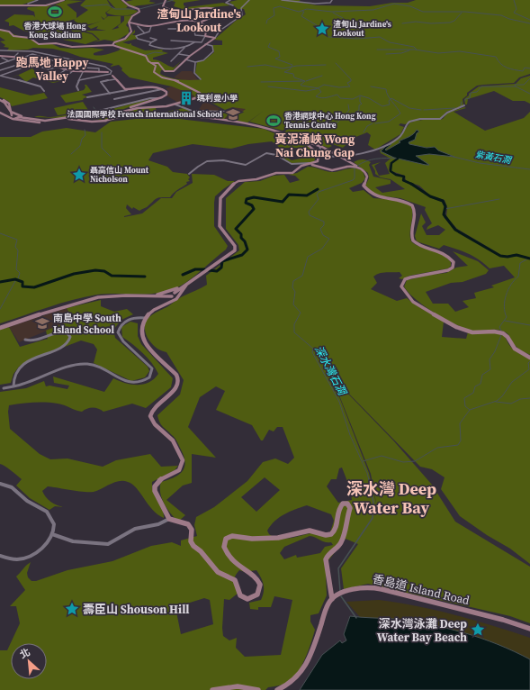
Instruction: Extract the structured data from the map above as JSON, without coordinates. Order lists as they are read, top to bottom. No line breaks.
{"streets":{"main road":["香島道 Island Road"]},"districts":["渣甸山 Jardine's Lookout","跑馬地 Happy Valley","黃泥涌峽 Wong Nai Chung Gap","深水灣 Deep Water Bay"],"water":["紫黃石澗","深水灣石澗"],"places":{"sports":["香港大球場 Hong Kong Stadium","香港網球中心 Hong Kong Tennis Centre"],"place":["渣甸山 Jardine's Lookout","聶高信山 Mount Nicholson","壽臣山 Shouson Hill","深水灣泳灘 Deep Water Bay Beach"],"building":["瑪利曼小學"],"school or university":["法國國際學校 French International School","南島中學 South Island School"]},"north":"top left"}
